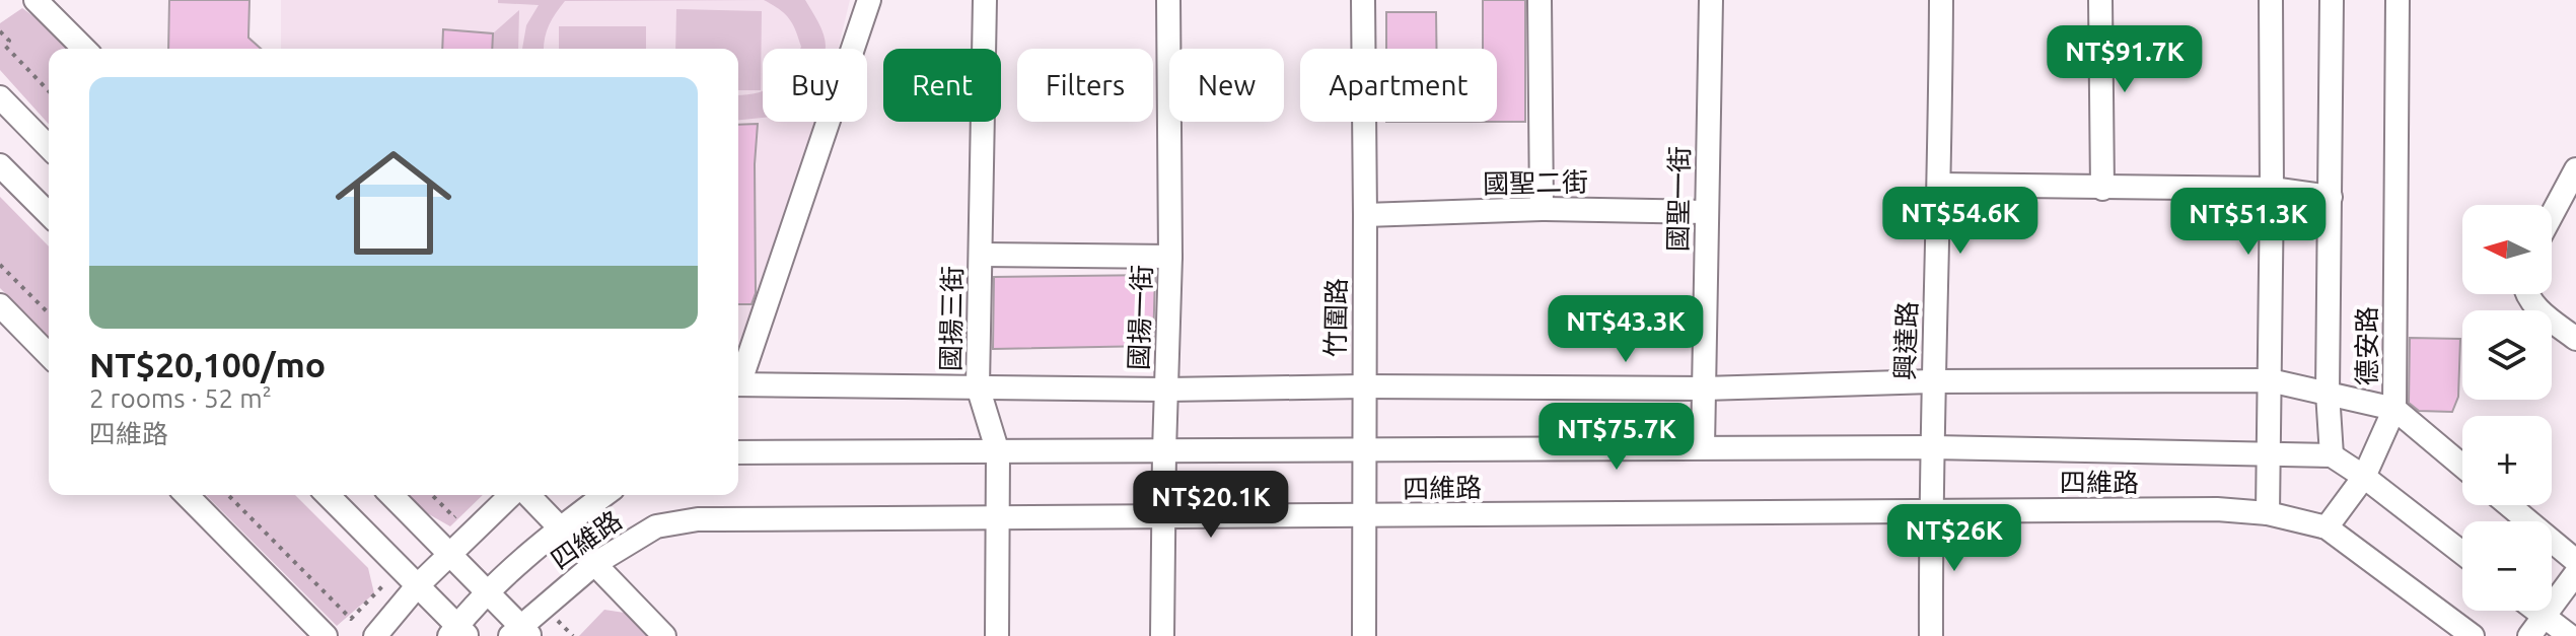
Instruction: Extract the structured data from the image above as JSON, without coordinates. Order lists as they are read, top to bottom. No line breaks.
{"streets":{"street":["國聖二街","國聖一街","國揚一街","竹圍路","國揚三街","興達路","德安路","四維路"]},"crossings":[["國聖二街","國聖一街"],["國聖二街","竹圍路"],["國聖一街","四維路"],["國揚一街","四維路"],["竹圍路","四維路"],["國揚三街","四維路"],["興達路","四維路"],["德安路","四維路"]],"north":"left","page":{"price":["NT$91.7K","NT$54.6K","NT$51.3K","NT$43.3K","NT$75.7K","NT$20.1K","NT$26K"],"chip":["Buy","Rent","Filters","New","Apartment"],"list":[{"name":"NT$20,100/mo","note":"2 rooms · 52 m² · 四維路"}],"map_buttons":["+","−"]}}
